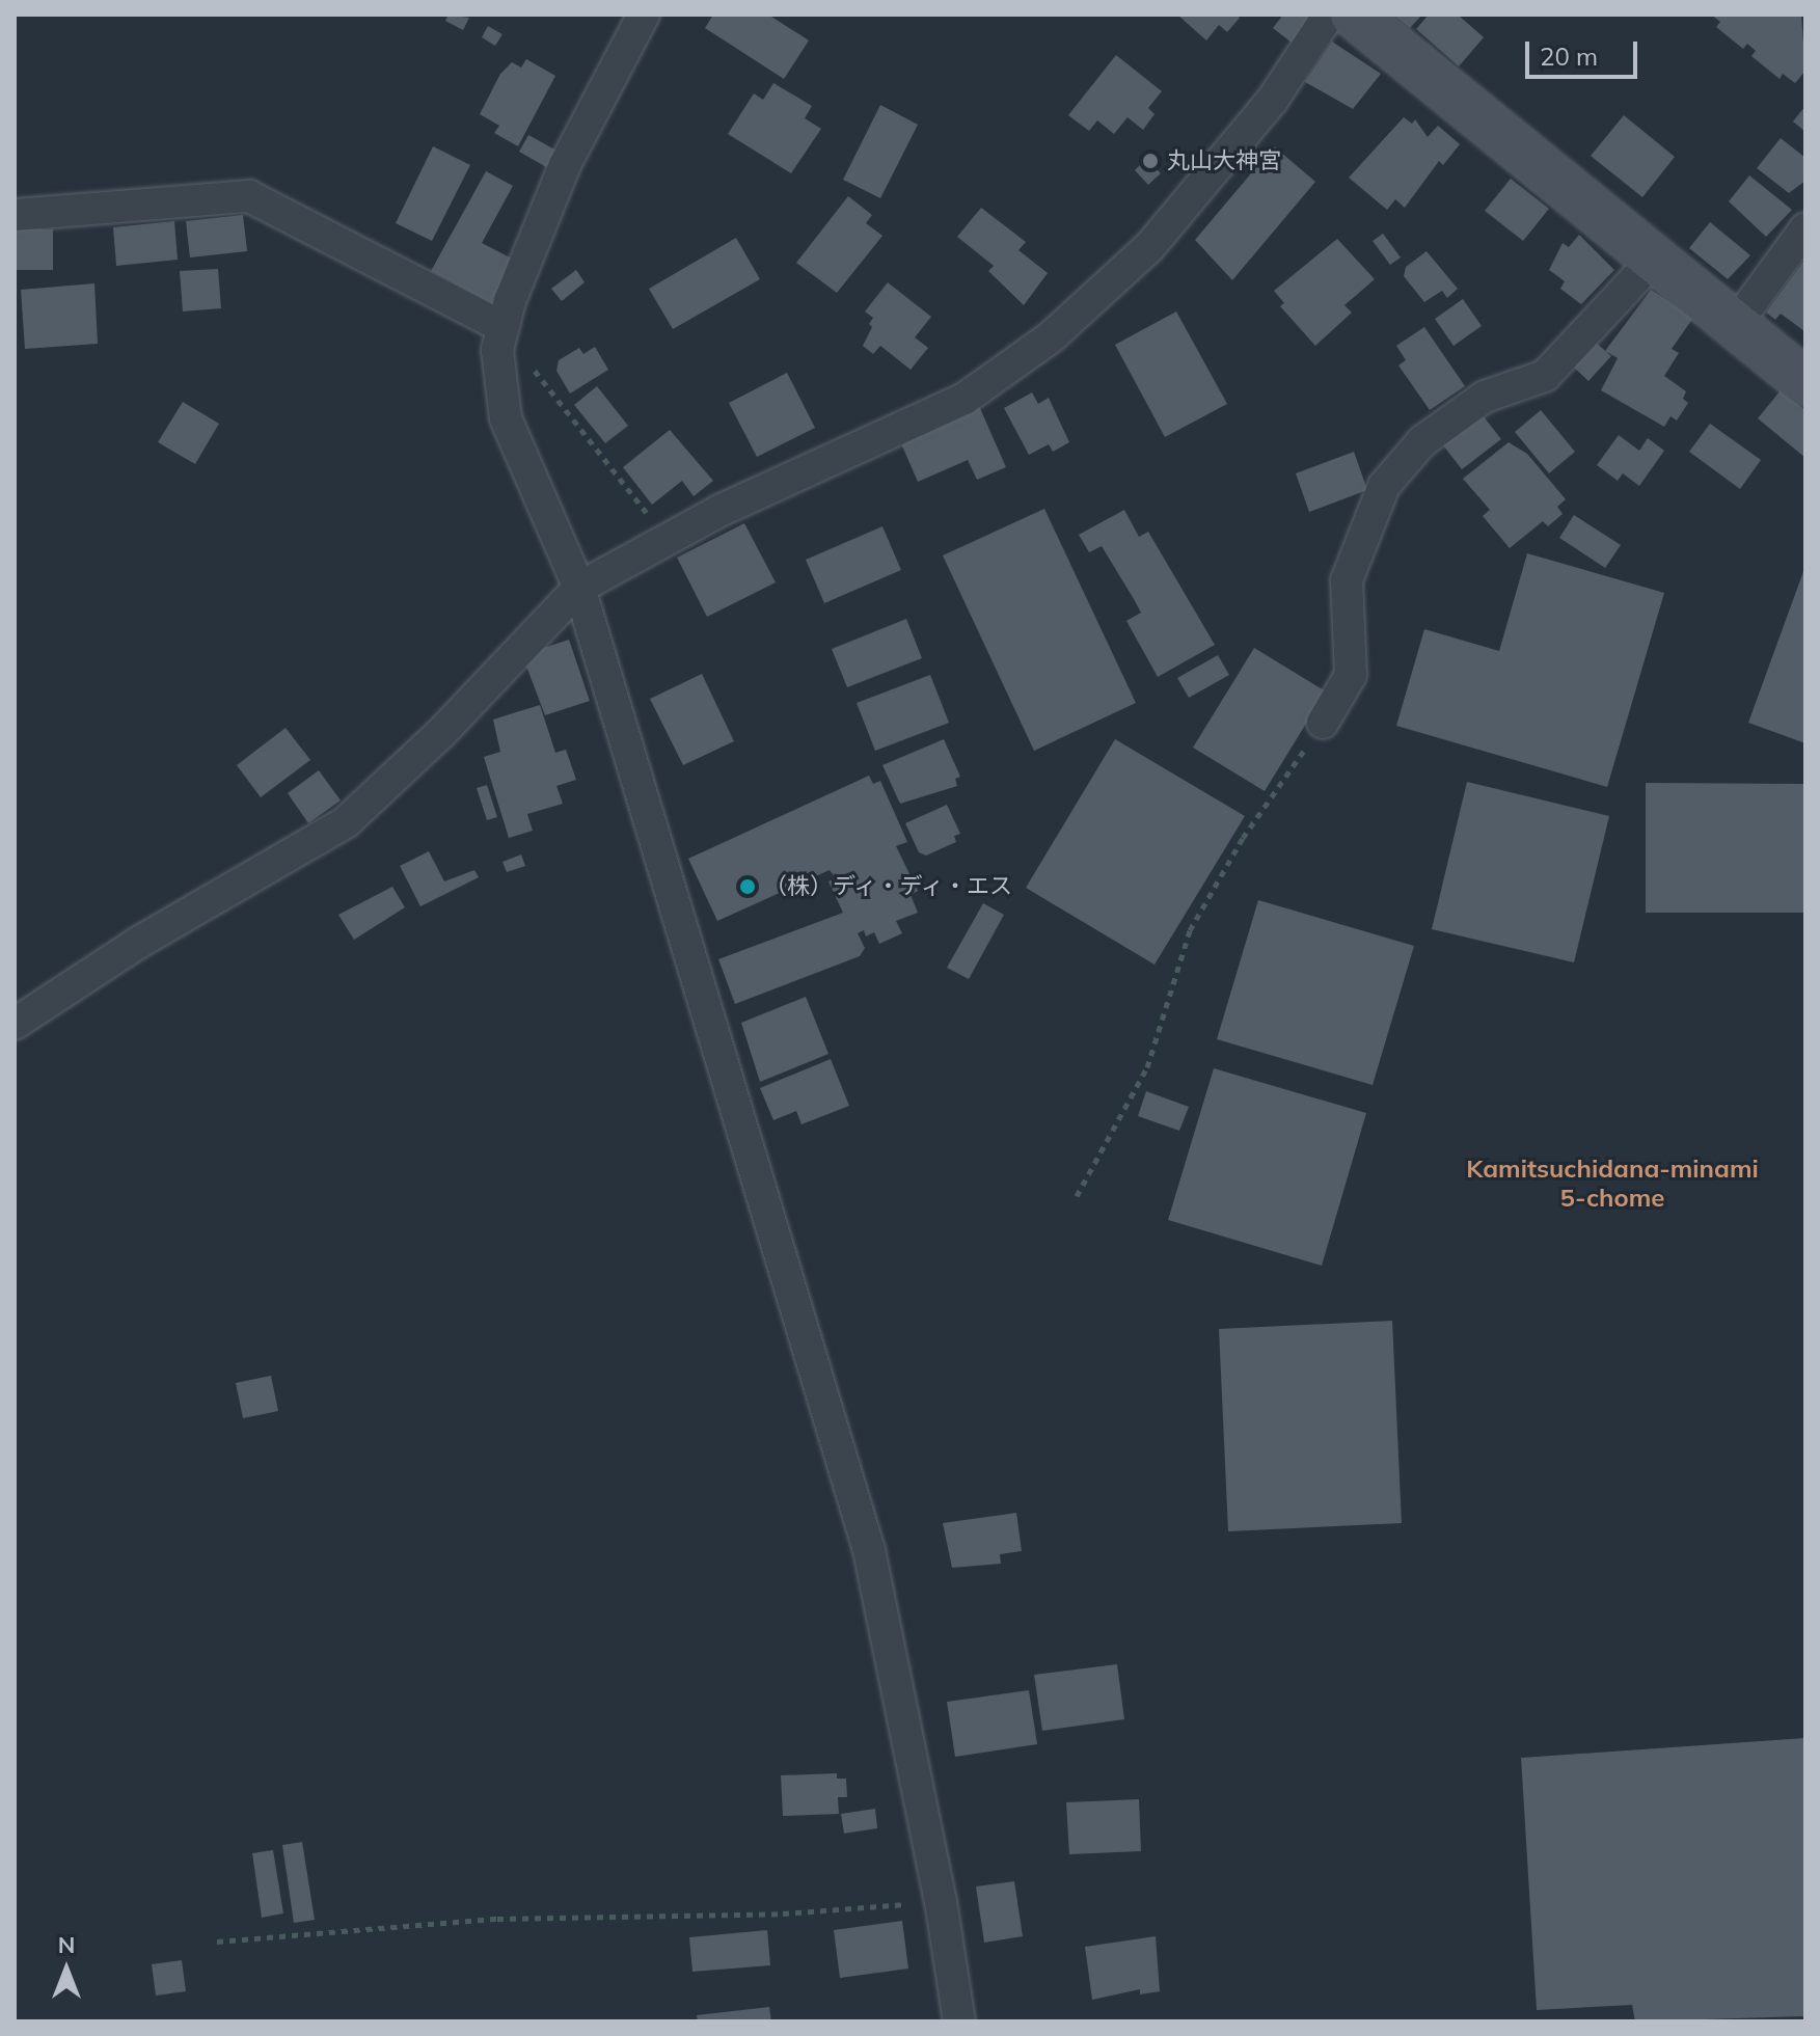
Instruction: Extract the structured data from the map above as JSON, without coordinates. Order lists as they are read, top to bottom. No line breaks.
{"districts":["Kamitsuchidana-minami 5-chome"],"places":["丸山大神宮","（株）ディ・ディ・エス"],"scale_bar":"20 m","north":"top"}
